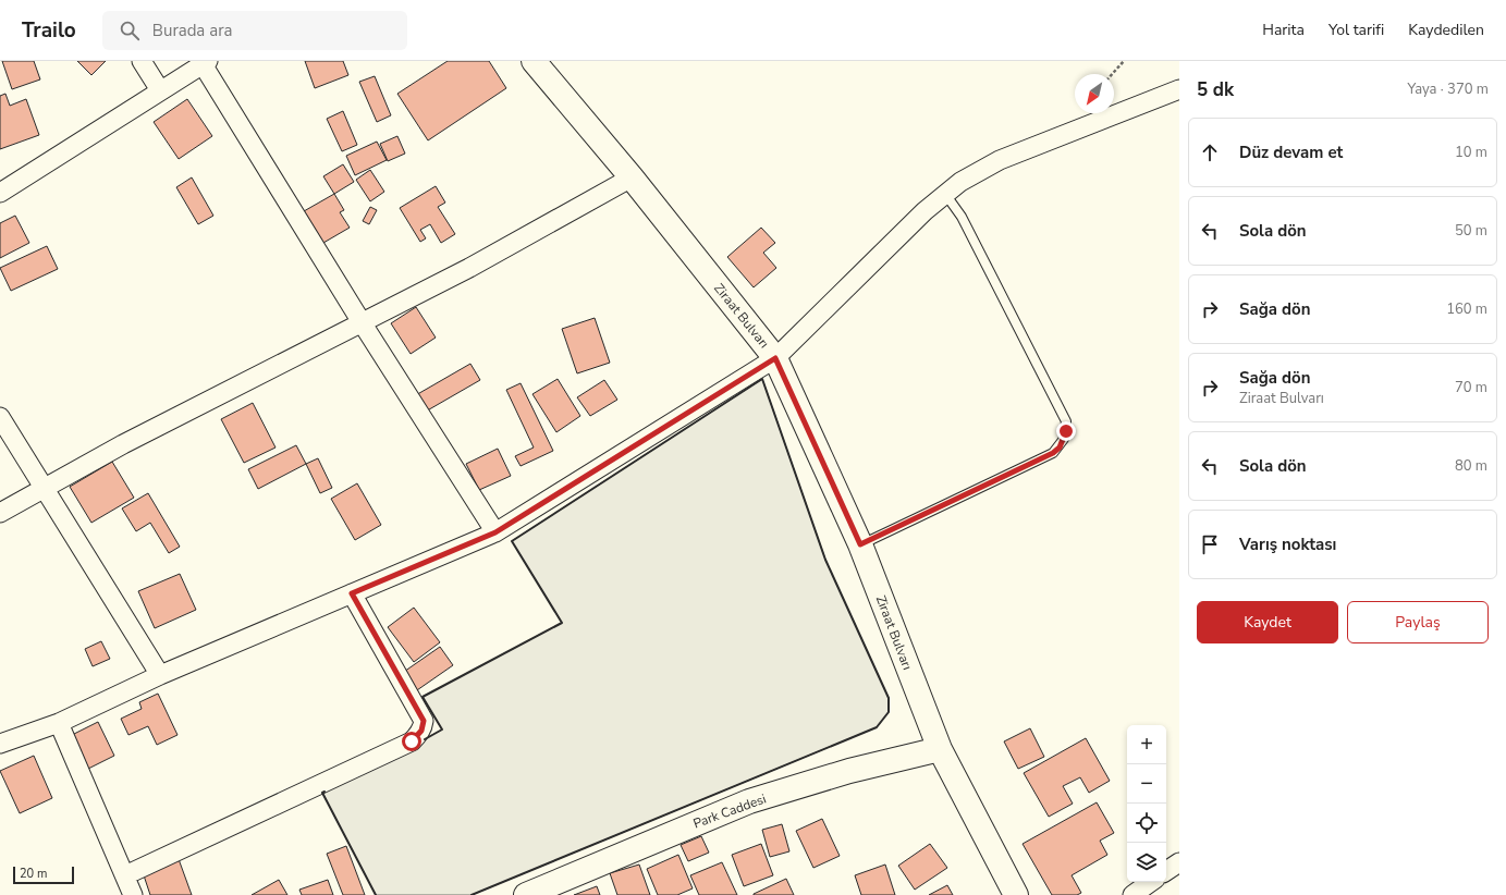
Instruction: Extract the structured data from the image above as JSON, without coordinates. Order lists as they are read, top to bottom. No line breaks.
{"streets":{"street":["Ziraat Bulvarı","Park Caddesi"]},"crossings":[["Ziraat Bulvarı","Park Caddesi"]],"scale_bar":"20 m","north":"bottom left","page":{"header":"Trailo","search":"Burada ara","nav":["Harita","Yol tarifi","Kaydedilen"],"heading":["5 dk","Yaya · 370 m"],"list":[["Düz devam et","10 m"],["Sola dön","50 m"],["Sağa dön","160 m"],["Sağa dön","Ziraat Bulvarı","70 m"],["Sola dön","80 m"],"Varış noktası"],"buttons":["Kaydet","Paylaş"],"map_buttons":["+","−"],"scale":"20 m"}}
